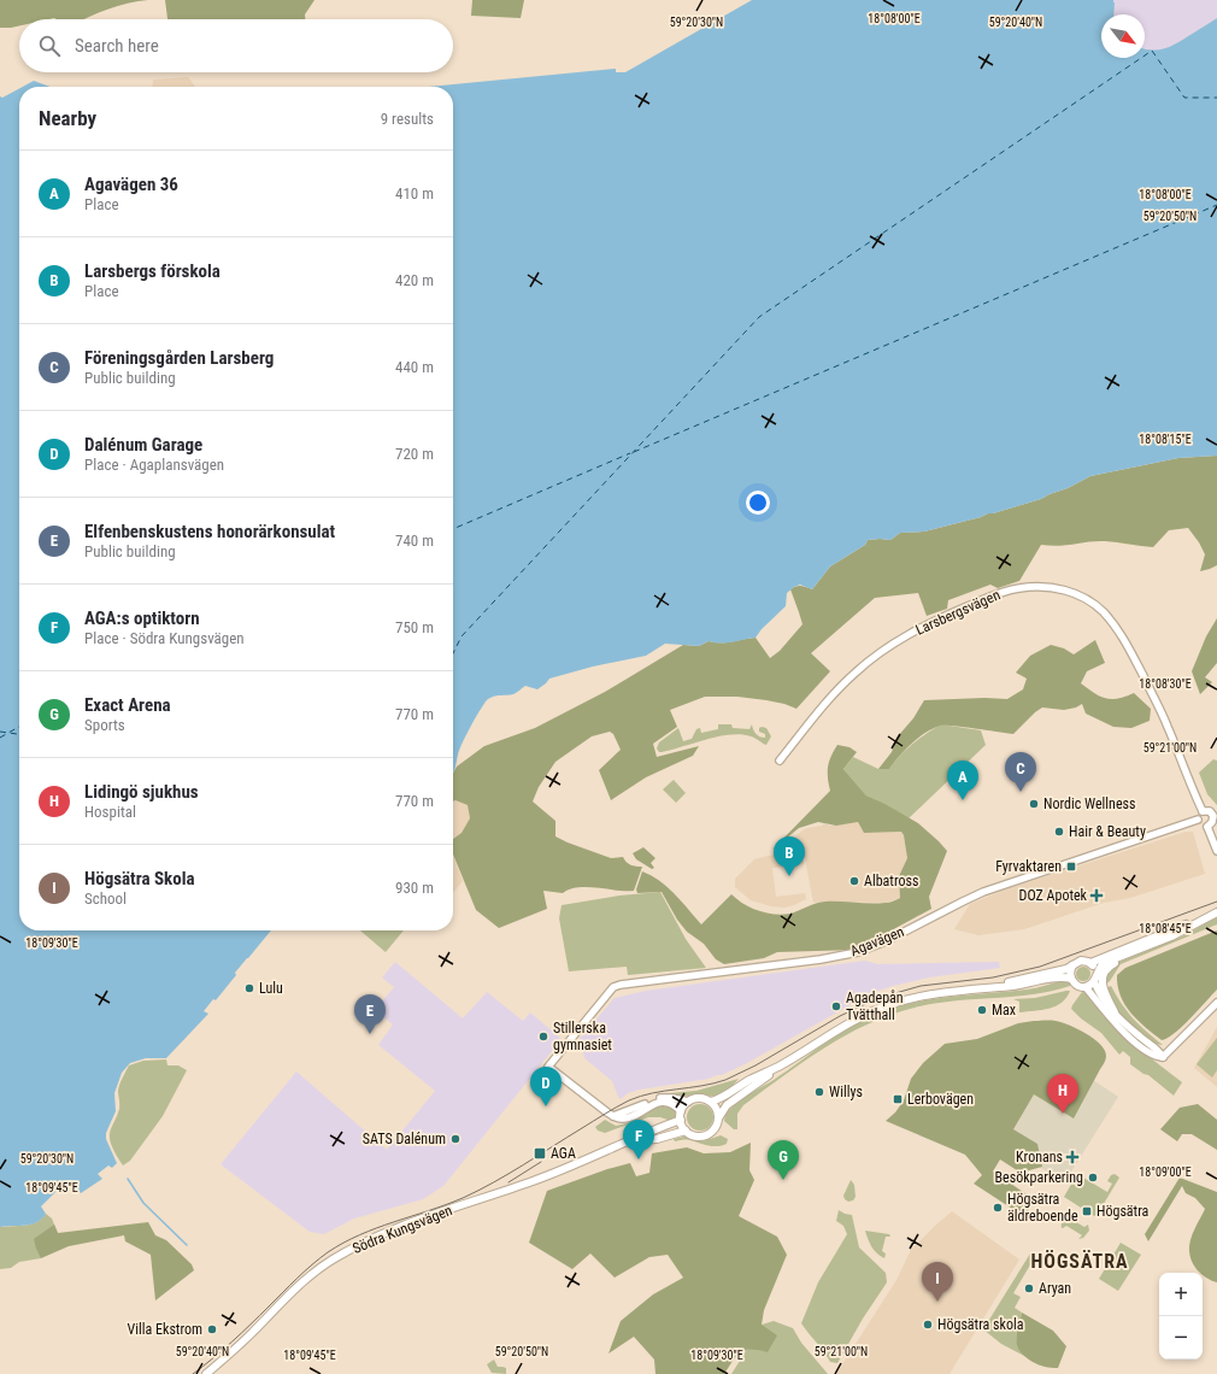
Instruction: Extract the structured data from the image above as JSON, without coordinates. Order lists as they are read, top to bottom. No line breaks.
{"streets":{"main road":["Södra Kungsvägen"],"street":["Larsbergsvägen","Agavägen"]},"crossings":[["Larsbergsvägen","Agavägen"]],"districts":["HÖGSÄTRA"],"places":{"other":["Nordic Wellness","Hair & Beauty","Albatross","Lulu","Agadepån Tvätthall","Max","Stillerska gymnasiet","Willys","SATS Dalénum","Besökparkering","Högsätra äldreboende","Aryan","Högsätra skola","Villa Ekstrom"],"transit":["Fyrvaktaren","Lerbovägen","AGA","Högsätra"],"health":["DOZ Apotek","Kronans"]},"north":"bottom right","page":{"search":"Search here","heading":["Nearby","9 results"],"list":[{"mark":"A","name":"Agavägen 36","note":"Place","value":"410 m"},{"mark":"B","name":"Larsbergs förskola","note":"Place","value":"420 m"},{"mark":"C","name":"Föreningsgården Larsberg","note":"Public building","value":"440 m"},{"mark":"D","name":"Dalénum Garage","note":"Place · Agaplansvägen","value":"720 m"},{"mark":"E","name":"Elfenbenskustens honorärkonsulat","note":"Public building","value":"740 m"},{"mark":"F","name":"AGA:s optiktorn","note":"Place · Södra Kungsvägen","value":"750 m"},{"mark":"G","name":"Exact Arena","note":"Sports","value":"770 m"},{"mark":"H","name":"Lidingö sjukhus","note":"Hospital","value":"770 m"},{"mark":"I","name":"Högsätra Skola","note":"School","value":"930 m"}],"pins":["C","A","B","E","D","H","F","G","I"],"map_buttons":["+","−"]},"coordinates":["18°08'00\"E","59°20'30\"N","59°20'40\"N","59°20'50\"N","18°08'15\"E","18°08'30\"E","59°21'00\"N","18°08'45\"E","18°09'30\"E","18°09'00\"E","18°09'45\"E"]}
